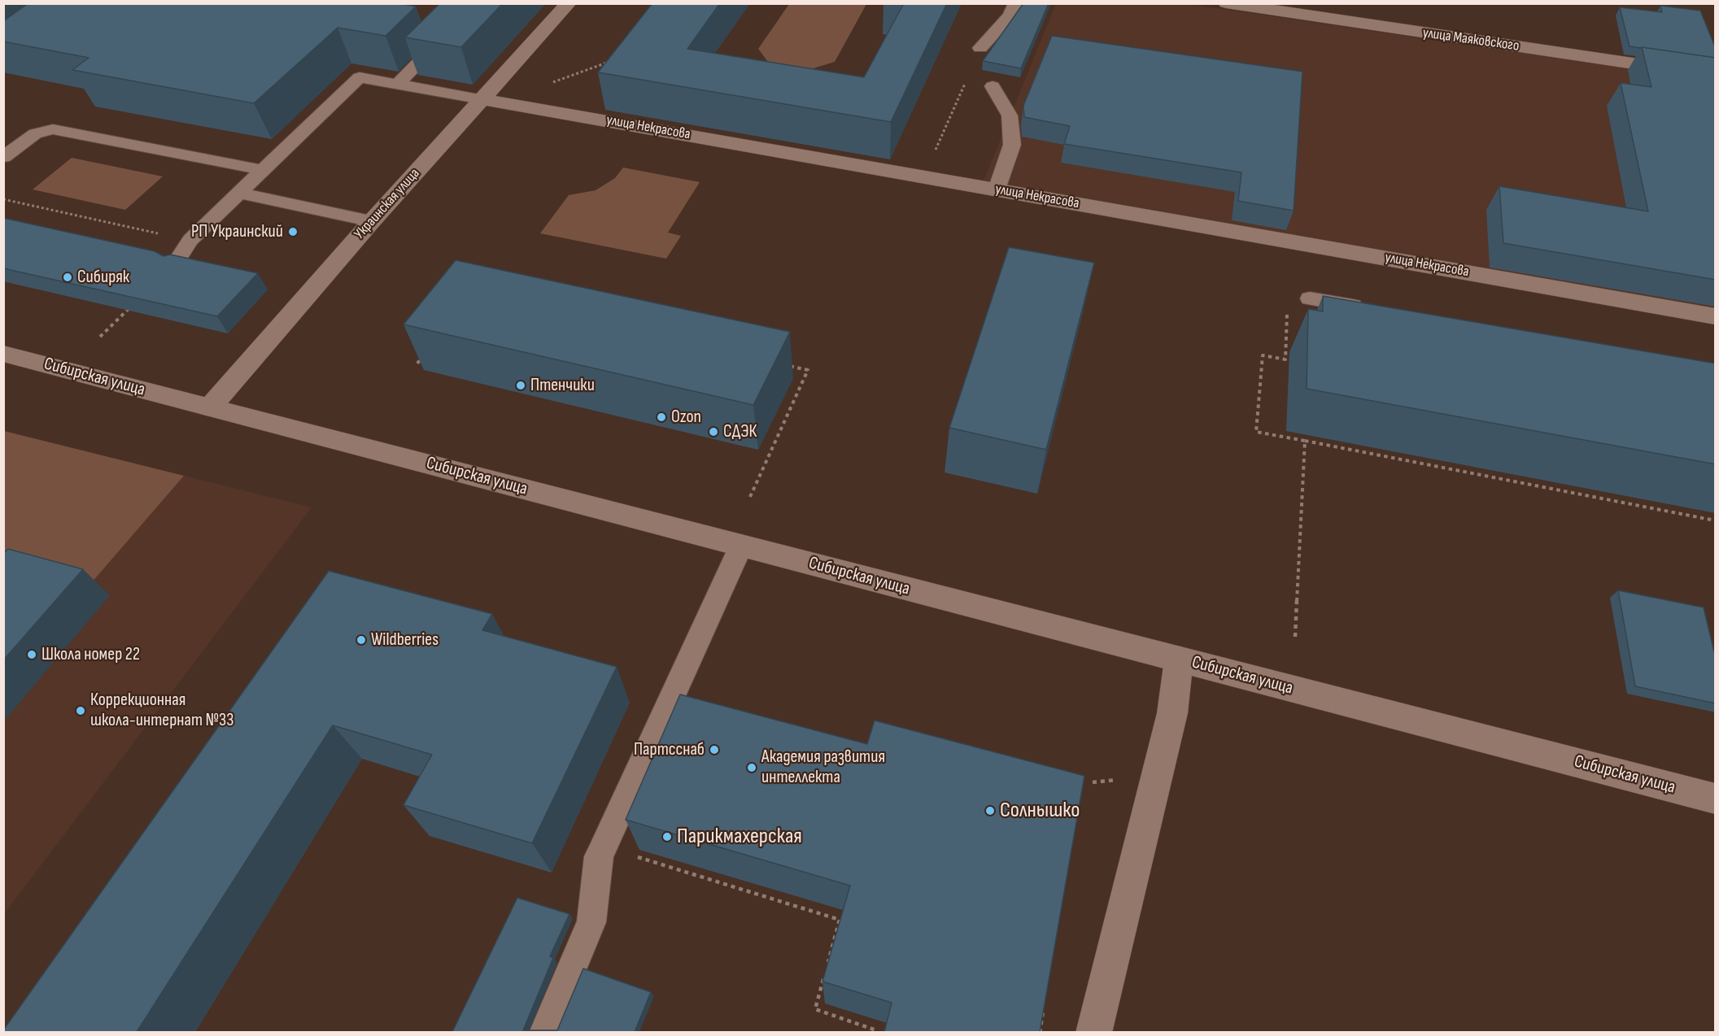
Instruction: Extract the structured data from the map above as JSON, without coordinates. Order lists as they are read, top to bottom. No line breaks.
{"streets":{"street":["улица Маяковского","улица Некрасова","Украинская улица","Сибирская улица"]},"crossings":[["улица Некрасова","Украинская улица"],["Украинская улица","Сибирская улица"]],"places":["РП Украинский","Сибиряк","Птенчики","Ozon","СДЭК","Wildberries","Школа номер 22","Коррекционная школа-интернат №33","Партсснаб","Академия развития интеллекта","Солнышко","Парикмахерская"]}
